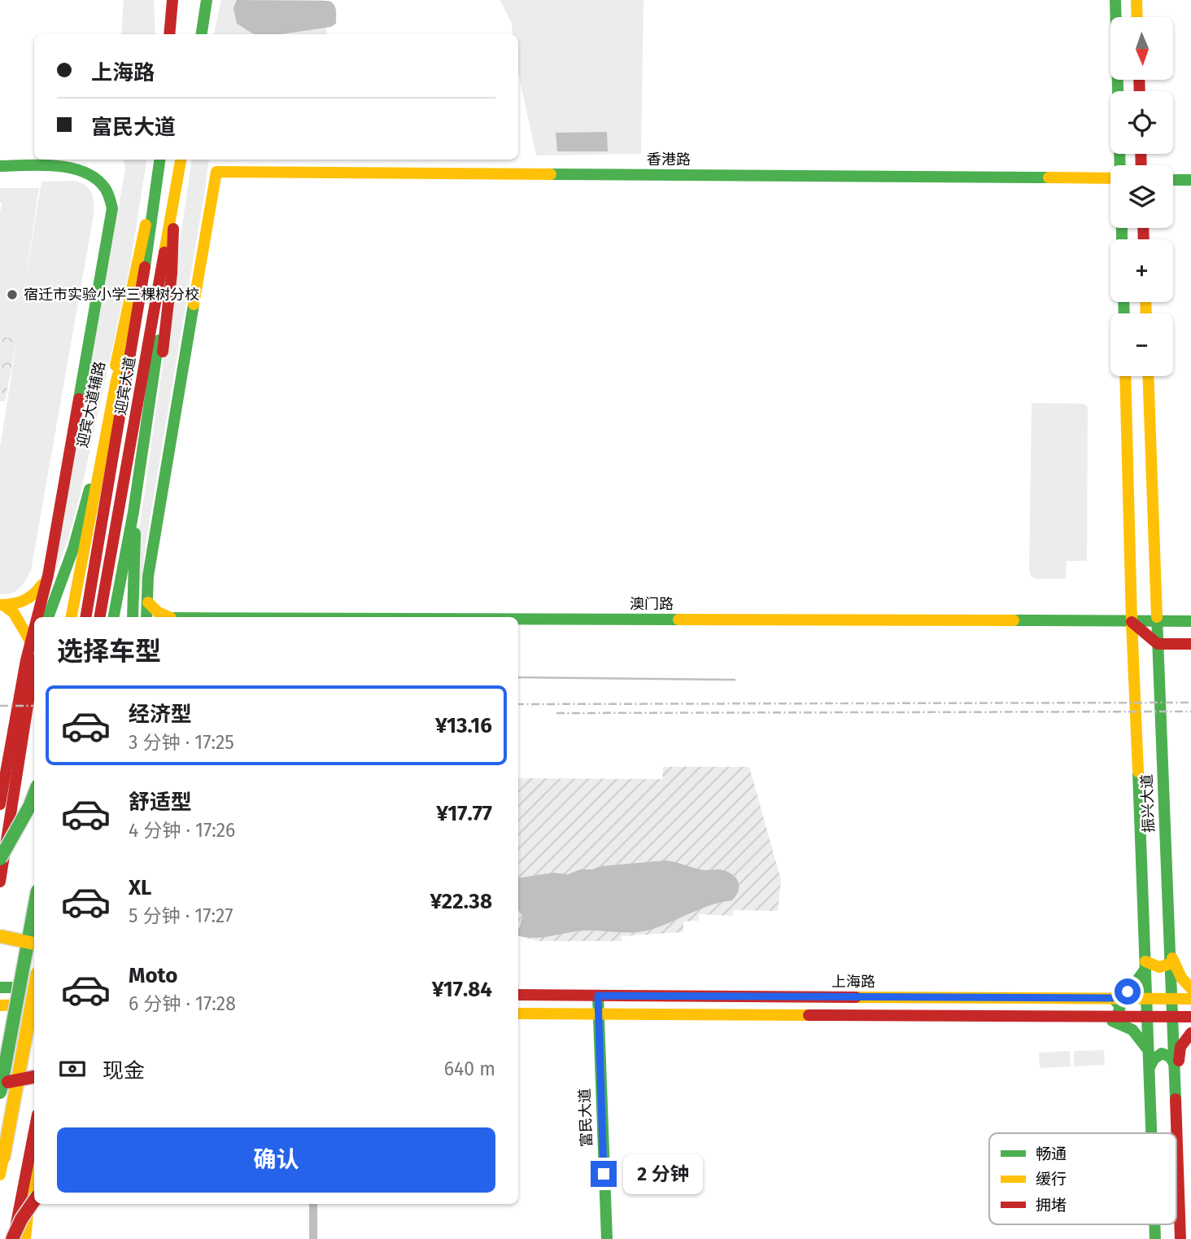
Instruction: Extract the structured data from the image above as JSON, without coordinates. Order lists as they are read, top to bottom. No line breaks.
{"streets":{"main road":["香港路","迎宾大道","迎宾大道辅路","澳门路","振兴大道","上海路","富民大道"]},"crossings":[["迎宾大道","迎宾大道辅路"],["澳门路","振兴大道"],["振兴大道","上海路"],["上海路","富民大道"]],"places":["宿迁市实验小学三棵树分校"],"legend":["畅通","缓行","拥堵"],"north":"bottom","page":{"map_buttons":["+","−"],"banner":["上海路","富民大道"],"heading":"选择车型","list":[{"name":"经济型","note":"3 分钟 · 17:25","value":"¥13.16"},{"name":"舒适型","note":"4 分钟 · 17:26","value":"¥17.77"},{"name":"XL","note":"5 分钟 · 17:27","value":"¥22.38"},{"name":"Moto","note":"6 分钟 · 17:28","value":"¥17.84"}],"pay":["现金","640 m"],"buttons":"确认","bubble":"2 分钟"}}
